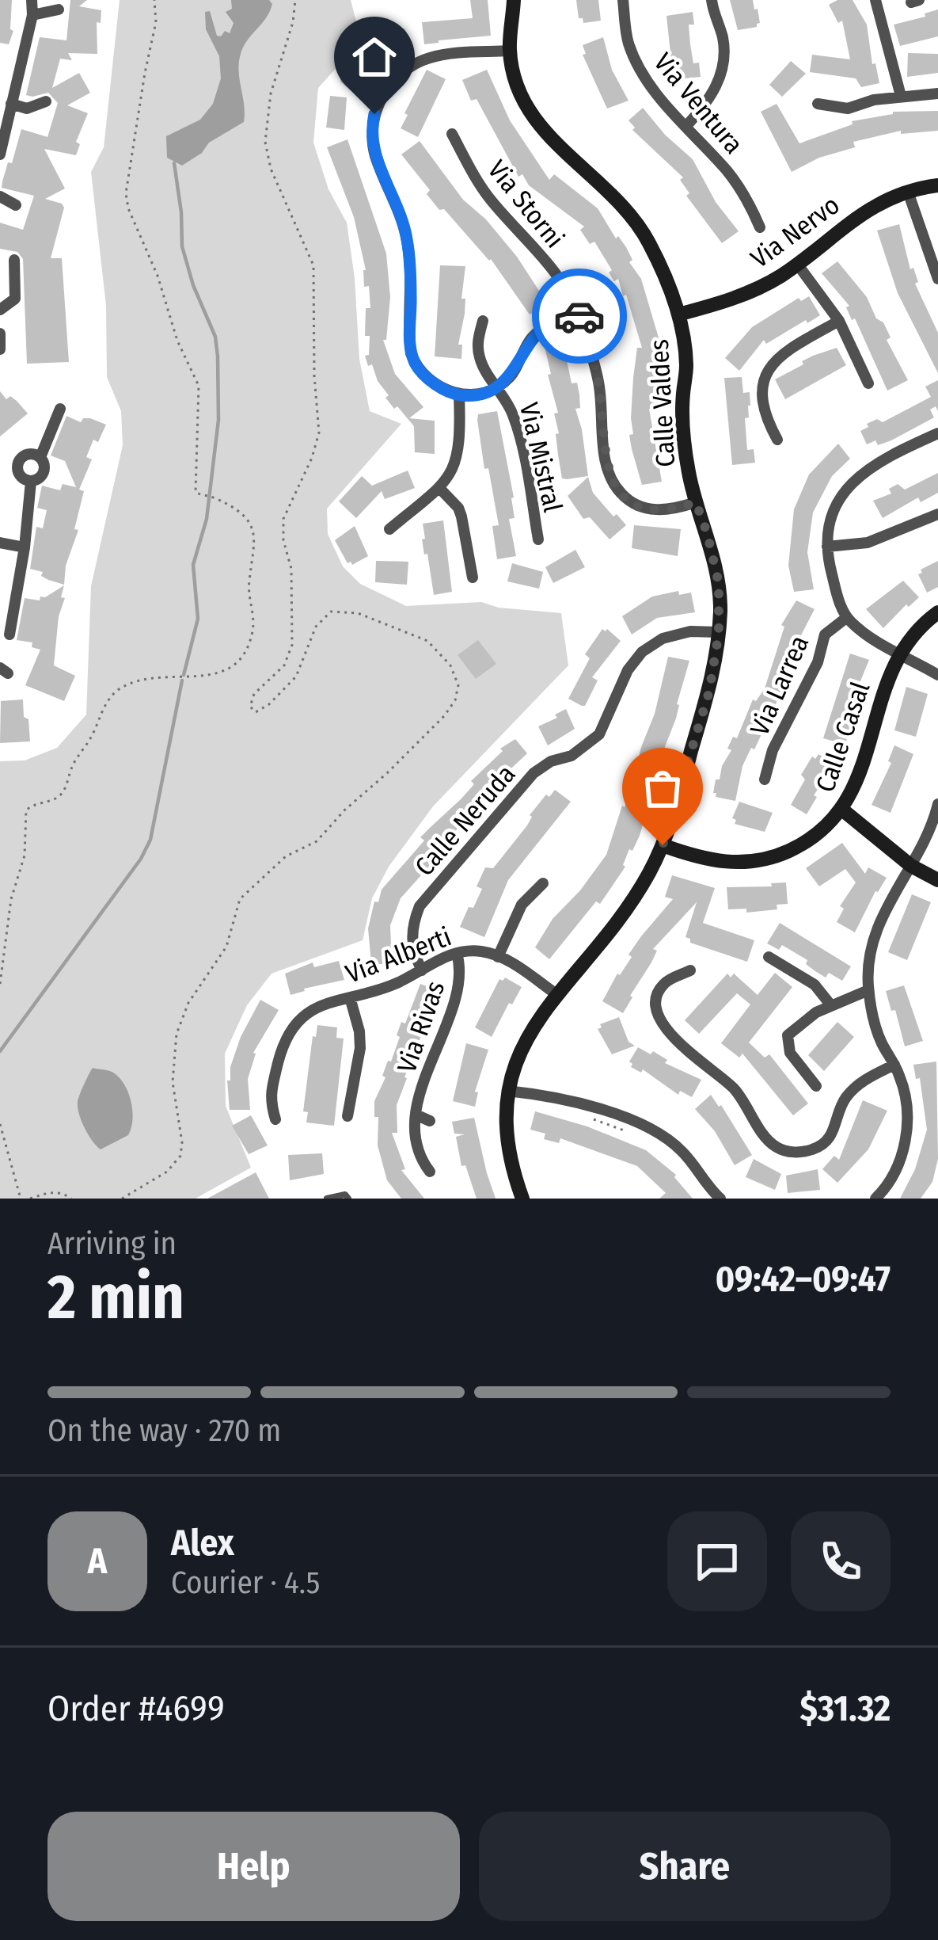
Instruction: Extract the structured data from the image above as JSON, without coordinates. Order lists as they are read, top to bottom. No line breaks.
{"streets":{"street":["Via Ventura","Via Storni","Via Nervo","Calle Valdes","Via Mistral","Via Larrea","Calle Casal","Calle Neruda","Via Alberti","Via Rivas"]},"crossings":[["Via Storni","Calle Valdes"],["Via Nervo","Calle Valdes"],["Calle Valdes","Calle Casal"],["Calle Valdes","Calle Neruda"],["Calle Valdes","Via Alberti"],["Calle Neruda","Via Alberti"],["Via Alberti","Via Rivas"]],"page":{"heading":["2 min","Arriving in","09:42–09:47"],"panel":["Alex","Courier · 4.5","Order #4699","$31.32"],"bar":"On the way · 270 m","round":"A","buttons":["Help","Share"]}}
